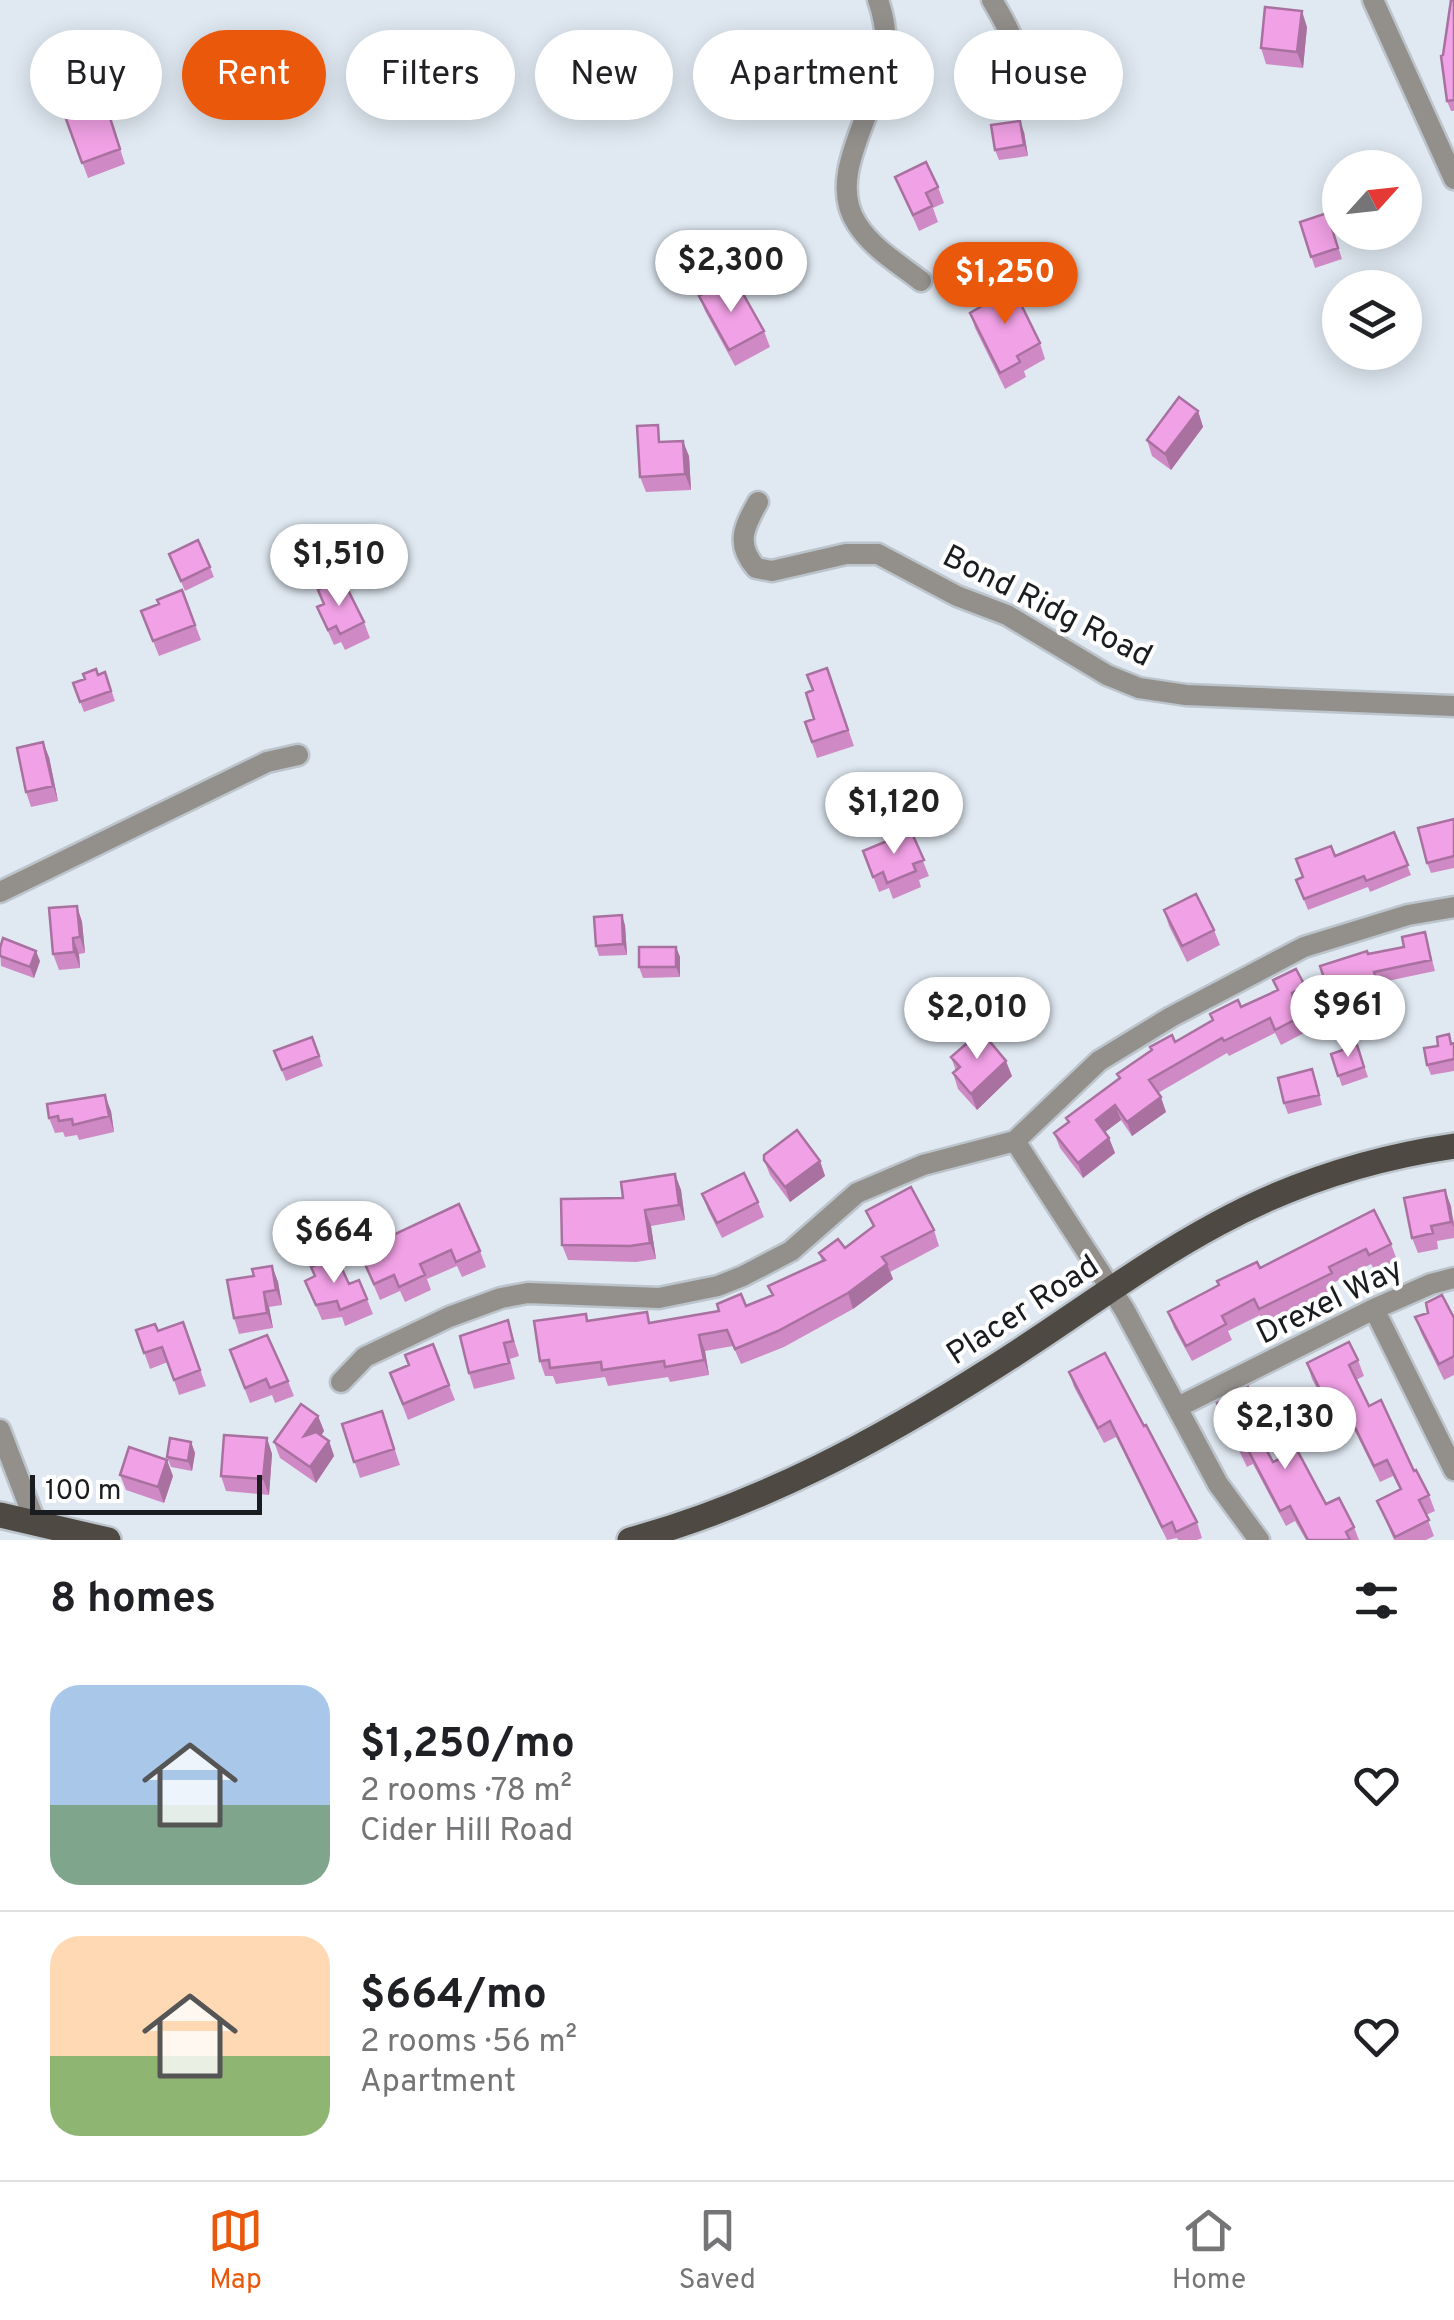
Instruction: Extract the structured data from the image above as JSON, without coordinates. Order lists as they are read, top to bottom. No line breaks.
{"streets":{"main road":["Placer Road"],"street":["Bond Ridg Road","Drexel Way"]},"scale_bar":"100 m","north":"top right","page":{"chip":["Buy","Rent","Filters","New","Apartment","House"],"price":["$2,300","$1,250","$1,510","$1,120","$961","$2,010","$664","$2,130"],"scale":"100 m","heading":"8 homes","list":[{"name":"$1,250/mo","note":"2 rooms · 78 m² · Cider Hill Road"},{"name":"$664/mo","note":"2 rooms · 56 m² · Apartment"}],"tabs":["Map","Saved","Home"]}}
